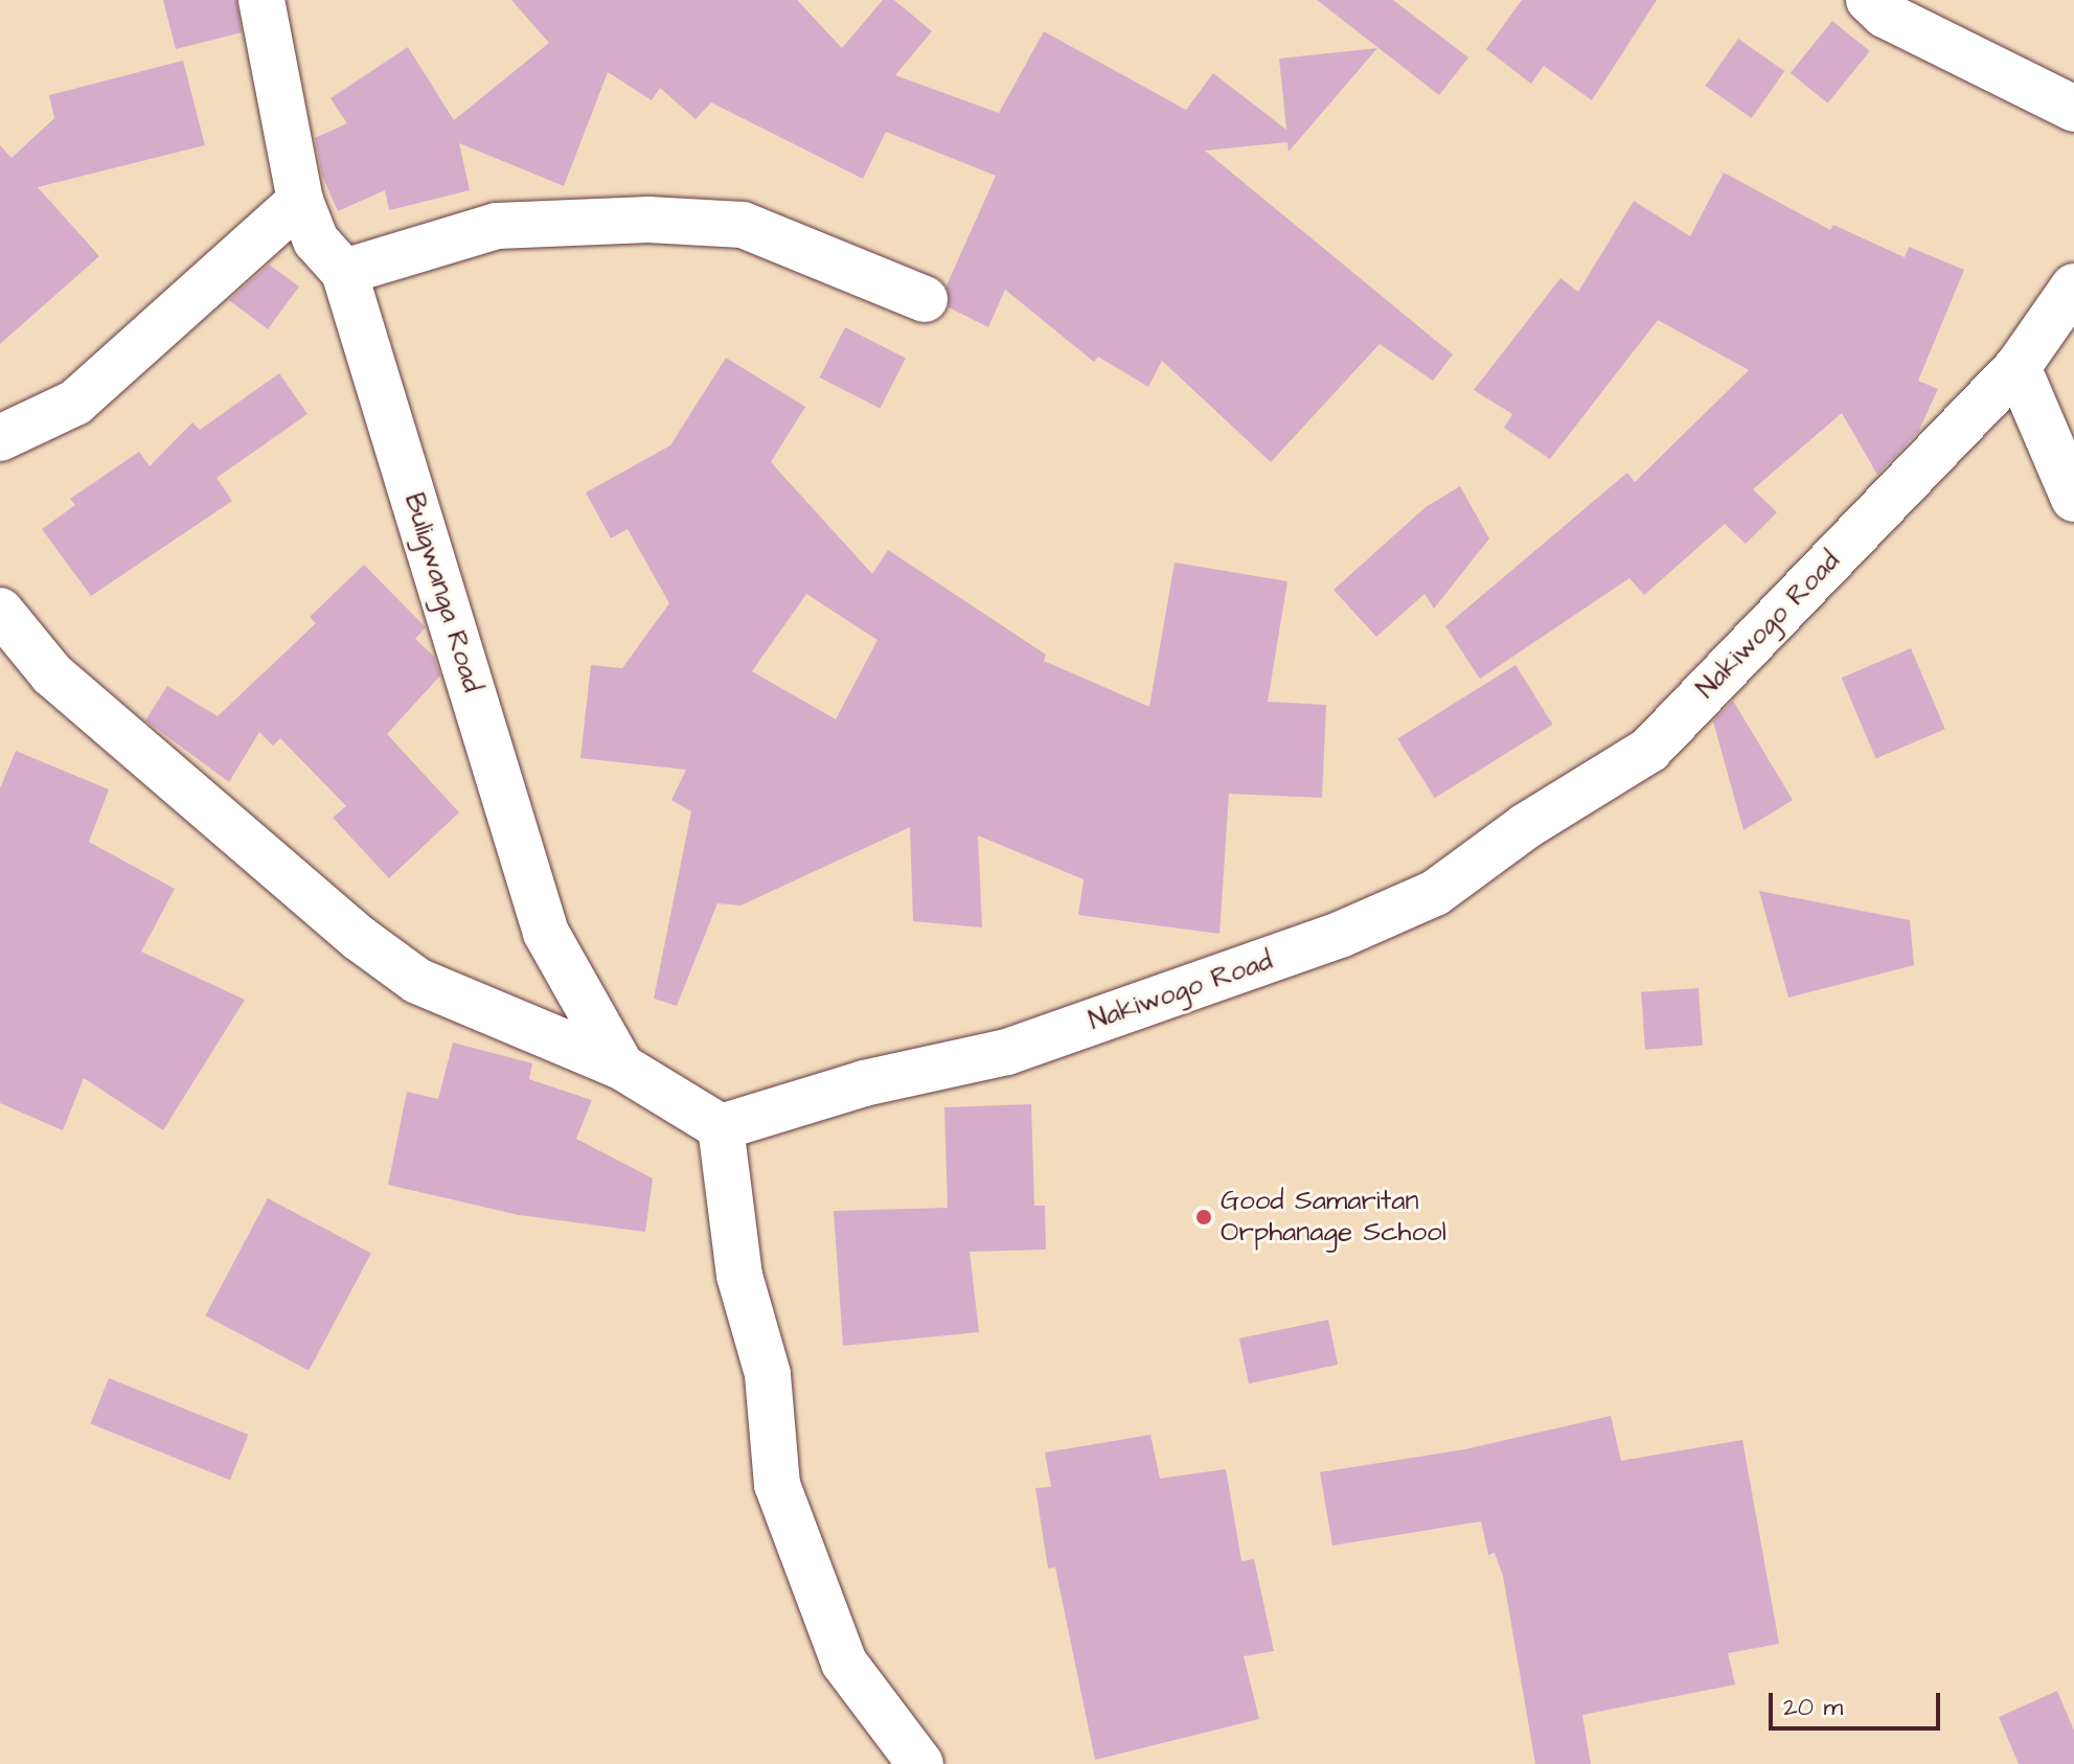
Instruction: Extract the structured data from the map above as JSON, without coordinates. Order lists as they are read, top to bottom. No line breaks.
{"streets":{"street":["Buligwanga Road","Nakiwogo Road"]},"crossings":[["Buligwanga Road","Nakiwogo Road"]],"places":["Good Samaritan Orphanage School"],"scale_bar":"20 m"}
